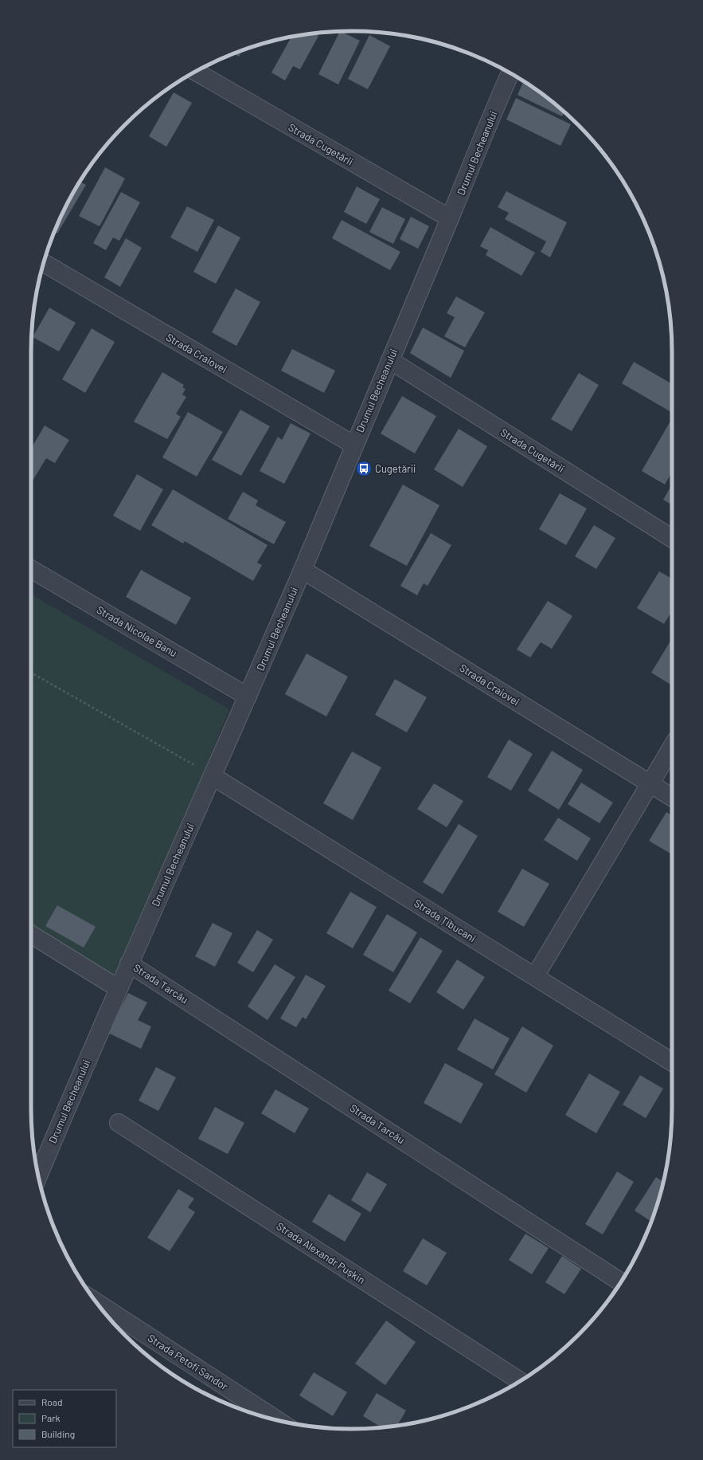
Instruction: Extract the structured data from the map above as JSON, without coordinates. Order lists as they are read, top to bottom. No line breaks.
{"streets":{"street":["Strada Cugetării","Drumul Becheanului","Strada Craiovei","Strada Nicolae Banu","Strada Țibucani","Strada Tarcău","Strada Alexandr Pușkin","Strada Petofi Sandor"]},"crossings":[["Strada Cugetării","Drumul Becheanului"],["Drumul Becheanului","Strada Craiovei"],["Drumul Becheanului","Strada Nicolae Banu"],["Drumul Becheanului","Strada Țibucani"],["Drumul Becheanului","Strada Tarcău"]],"places":{"bus stop":["Cugetării"]},"legend":["Road","Park","Building"]}
